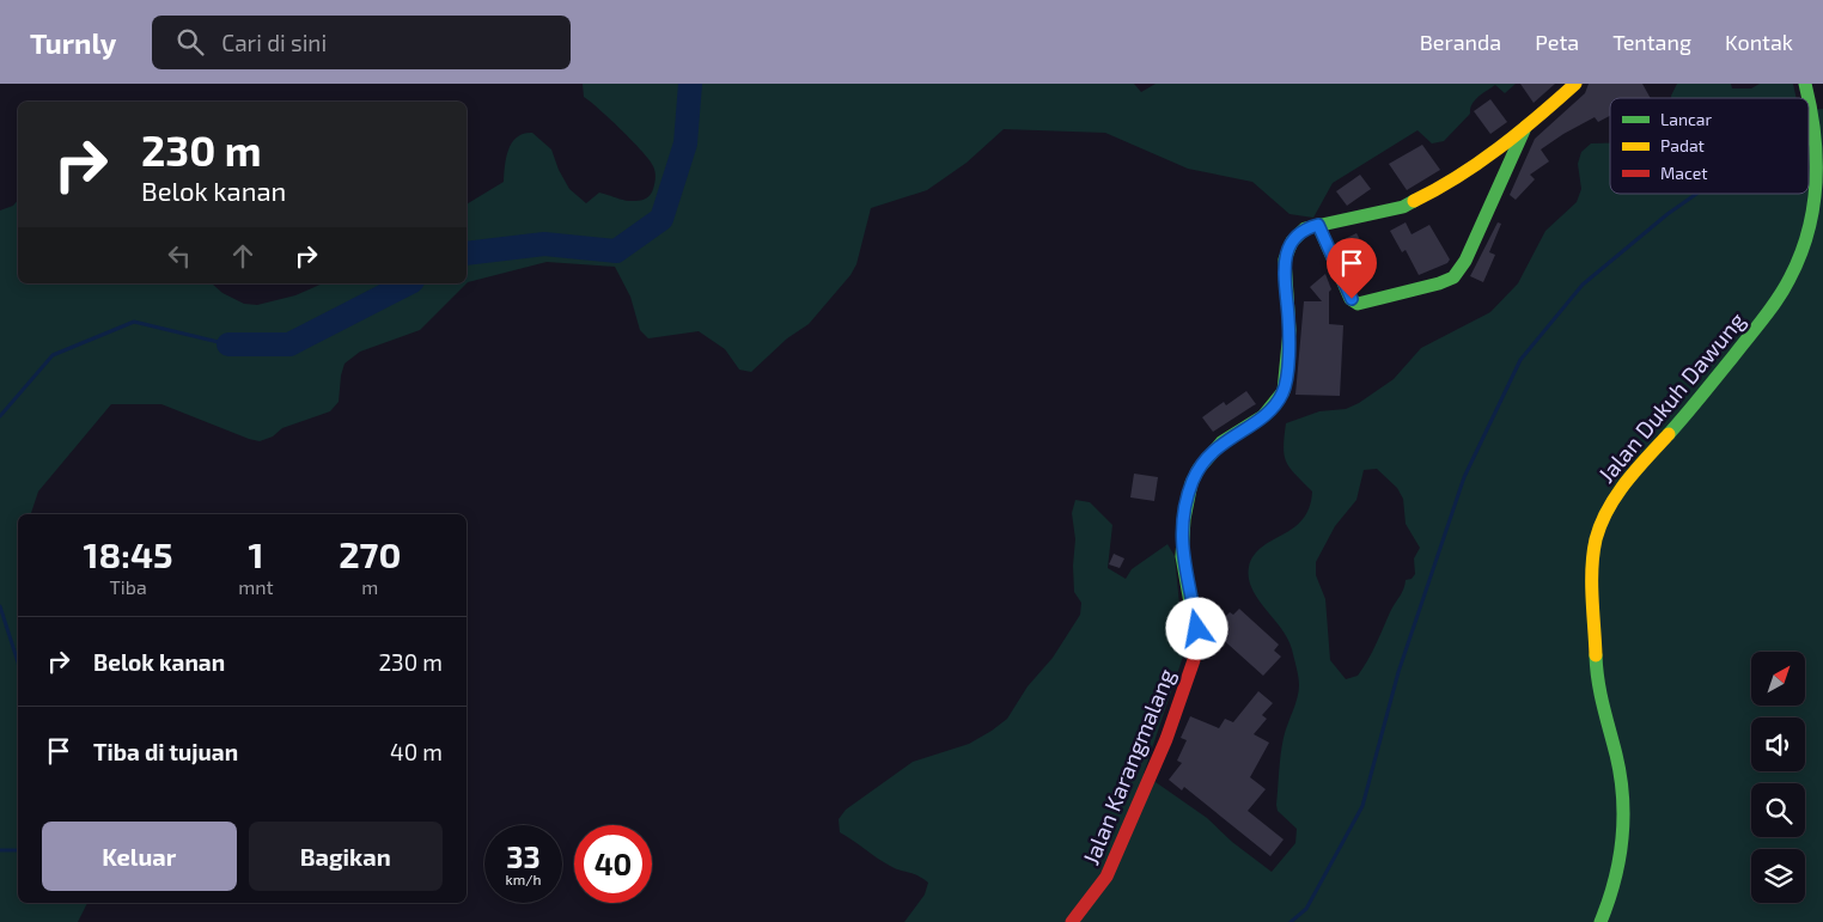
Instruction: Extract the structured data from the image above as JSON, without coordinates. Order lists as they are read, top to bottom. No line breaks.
{"streets":{"street":["Jalan Dukuh Dawung","Jalan Karangmalang"]},"legend":["Lancar","Padat","Macet"],"north":"top right","page":{"header":"Turnly","search":"Cari di sini","nav":["Beranda","Peta","Tentang","Kontak"],"turn":["230 m","Belok kanan"],"eta":["18:45","Tiba","1","mnt","270","m"],"list":[{"name":"Belok kanan","value":"230 m"},{"name":"Tiba di tujuan","value":"40 m"}],"buttons":["Keluar","Bagikan"],"speed":"33 km/h","limit":"40"}}
